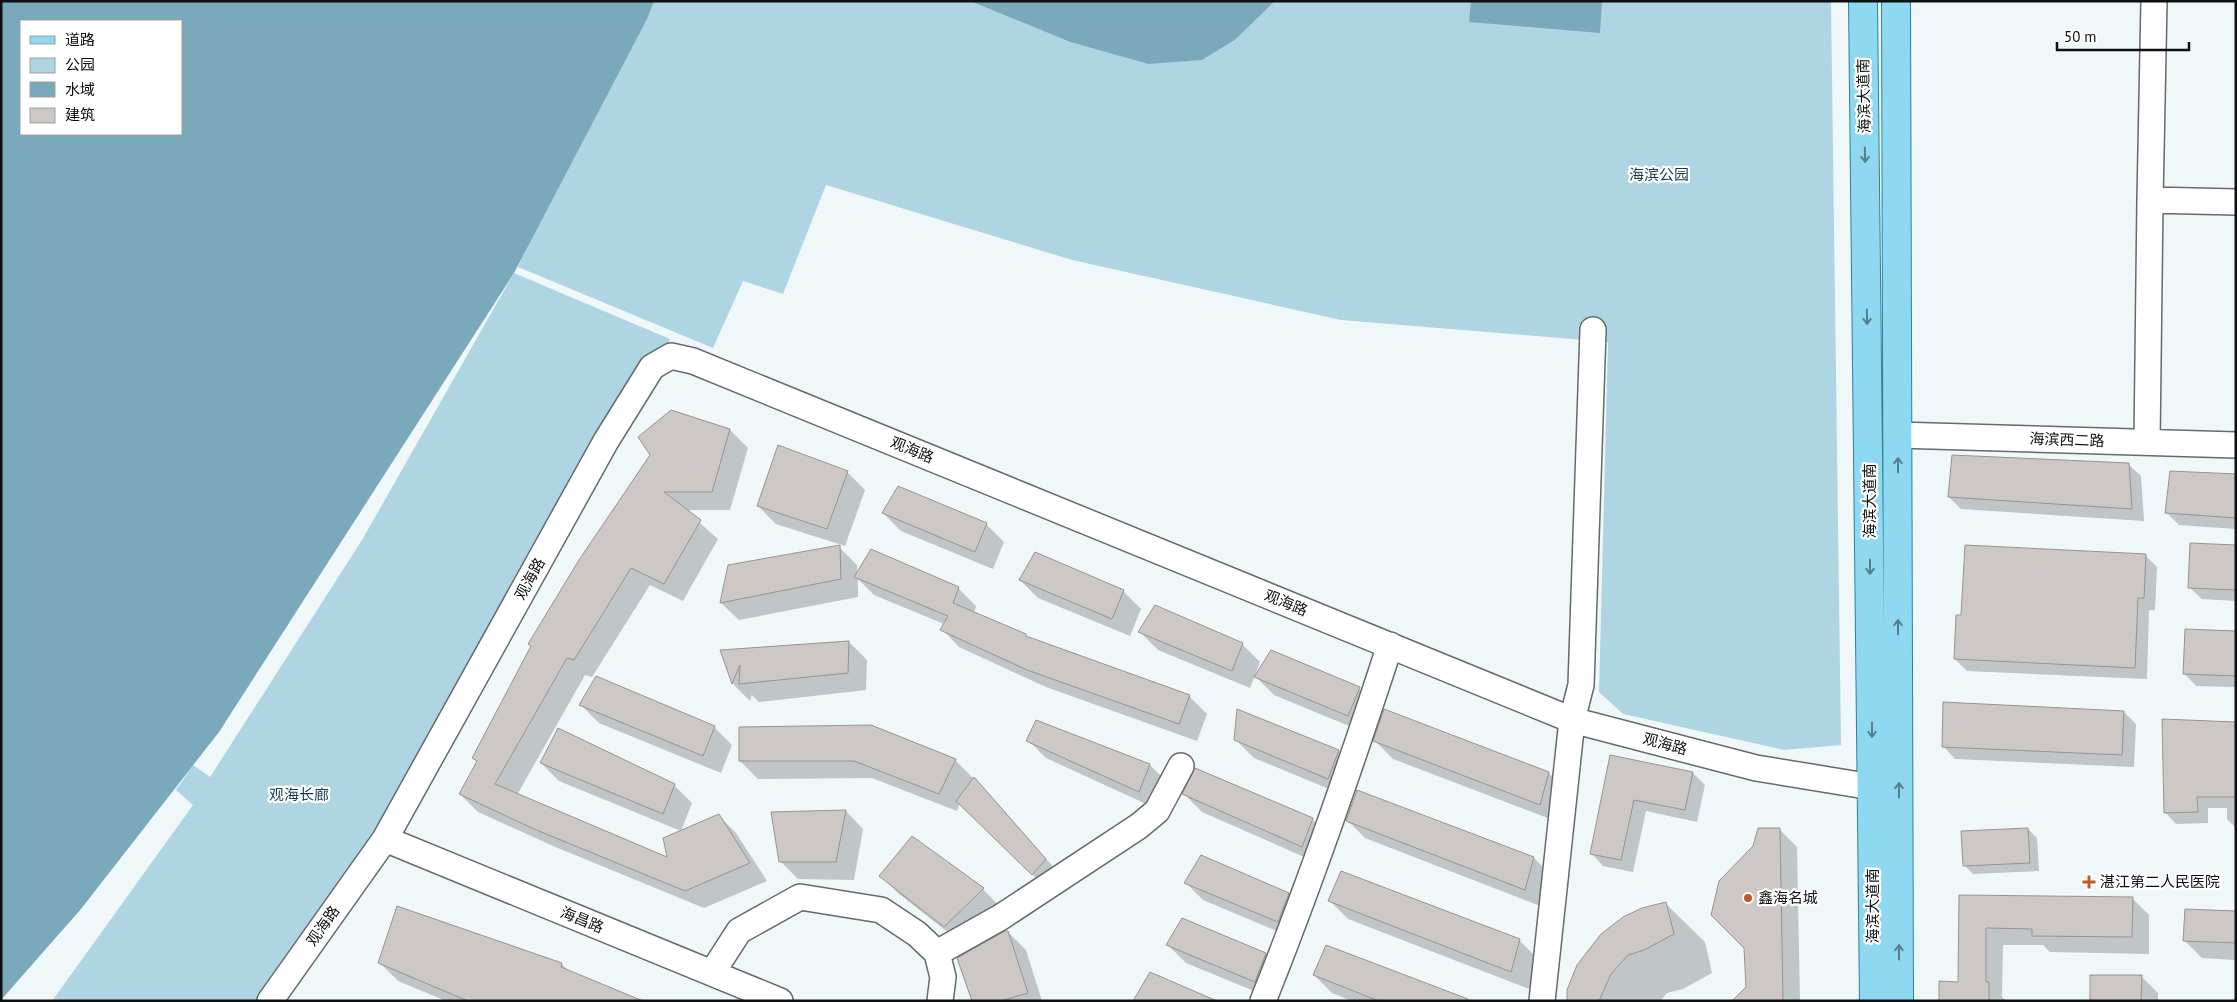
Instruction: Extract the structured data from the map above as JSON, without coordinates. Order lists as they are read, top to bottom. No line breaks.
{"streets":{"main road":["海滨大道南"],"street":["海滨西二路","观海路","海昌路"]},"crossings":[["海滨大道南","海滨西二路"],["海滨大道南","观海路"],["观海路","海昌路"]],"parks":["海滨公园","观海长廊"],"places":{"health":["湛江第二人民医院"],"other":["鑫海名城"]},"legend":["道路","公园","水域","建筑"],"scale_bar":"50 m"}
